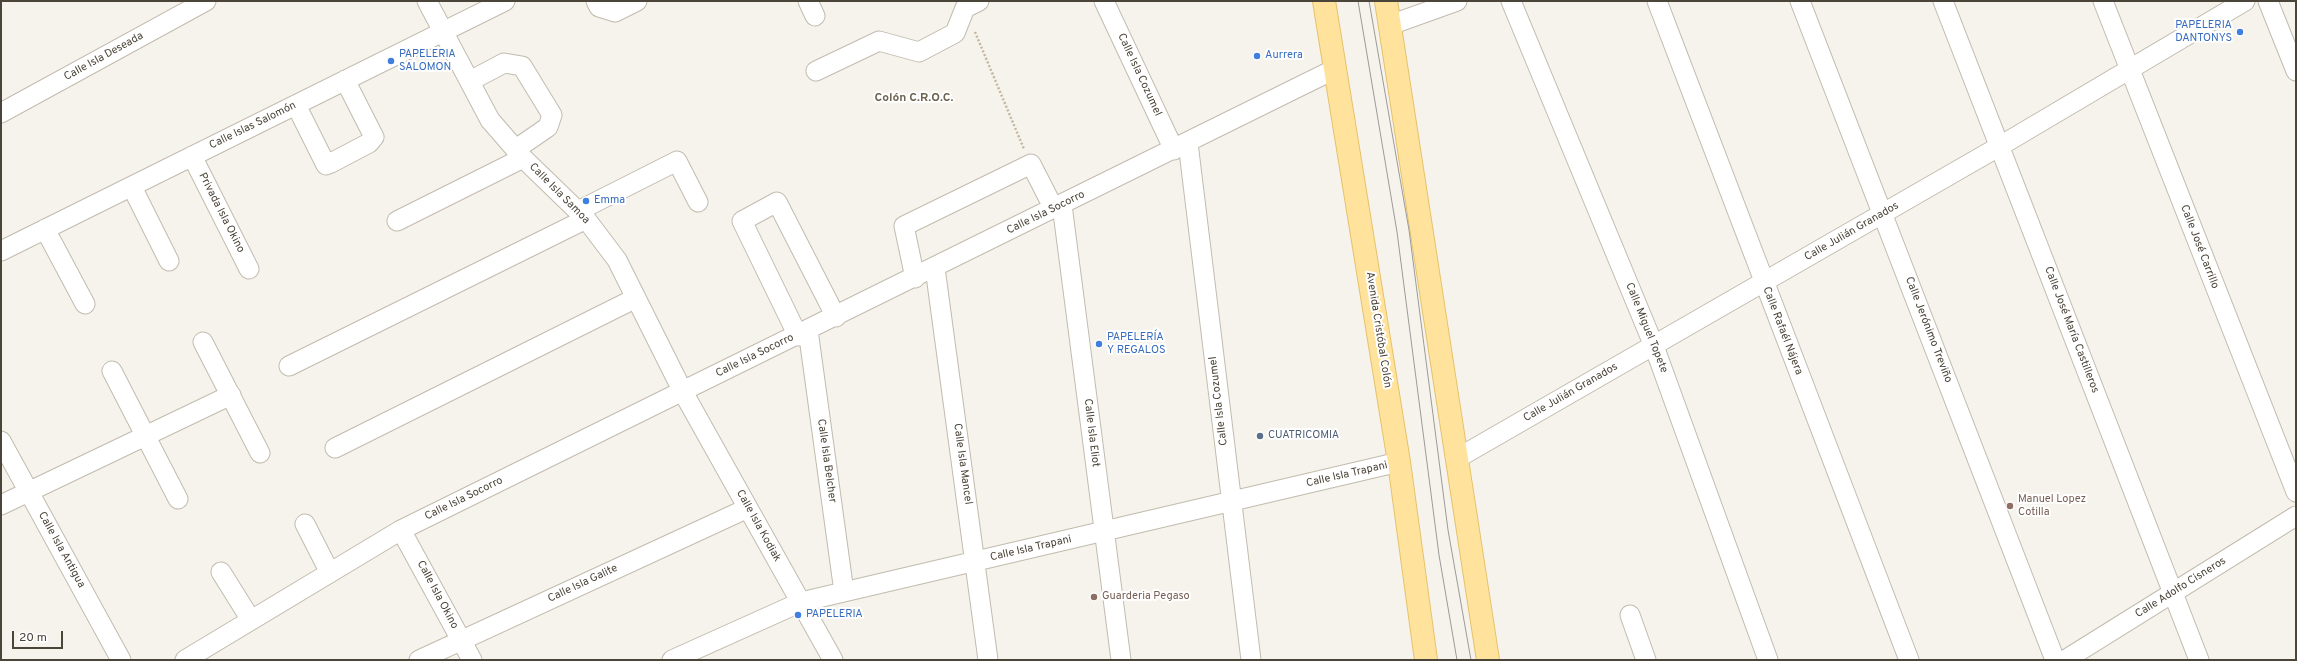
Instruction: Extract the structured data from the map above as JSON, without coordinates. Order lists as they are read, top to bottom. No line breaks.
{"streets":{"main road":["Avenida Cristóbal Colón"],"street":["Calle Isla Deseada","Calle Isla Cozumel","Calle Islas Salomón","Calle Isla Samoa","Privada Isla Okino","Calle Isla Socorro","Calle Julián Granados","Calle José Carrillo","Calle Miguel Topete","Calle Jerónimo Treviño","Calle José María Castilleros","Calle Rafaél Nájera","Calle Isla Eliot","Calle Isla Belcher","Calle Isla Mancel","Calle Isla Trapani","Calle Isla Kodiak","Calle Isla Antigua","Calle Isla Galite","Calle Adolfo Cisneros","Calle Isla Okino"]},"crossings":[["Calle Isla Cozumel","Calle Isla Socorro"],["Calle Isla Cozumel","Calle Isla Trapani"],["Calle Islas Salomón","Calle Isla Samoa"],["Calle Islas Salomón","Privada Isla Okino"],["Calle Isla Samoa","Calle Isla Socorro"],["Calle Isla Samoa","Calle Isla Kodiak"],["Calle Isla Socorro","Avenida Cristóbal Colón"],["Calle Isla Socorro","Calle Isla Eliot"],["Calle Isla Socorro","Calle Isla Belcher"],["Calle Isla Socorro","Calle Isla Mancel"],["Calle Isla Socorro","Calle Isla Kodiak"],["Calle Isla Socorro","Calle Isla Okino"],["Calle Julián Granados","Calle José Carrillo"],["Calle Julián Granados","Calle Miguel Topete"],["Calle Julián Granados","Calle Jerónimo Treviño"],["Calle Julián Granados","Calle José María Castilleros"],["Calle Julián Granados","Calle Rafaél Nájera"],["Avenida Cristóbal Colón","Calle Isla Trapani"],["Calle José María Castilleros","Calle Adolfo Cisneros"],["Calle Isla Eliot","Calle Isla Trapani"],["Calle Isla Belcher","Calle Isla Trapani"],["Calle Isla Mancel","Calle Isla Trapani"],["Calle Isla Trapani","Calle Isla Kodiak"],["Calle Isla Kodiak","Calle Isla Galite"],["Calle Isla Galite","Calle Isla Okino"]],"districts":["Colón C.R.O.C."],"places":["PAPELERIA DANTONYS","Aurrera","PAPELERIA SALOMON","Emma","PAPELERÍA Y REGALOS","CUATRICOMIA","Manuel Lopez Cotilla","Guarderia Pegaso","PAPELERIA"],"scale_bar":"20 m"}
